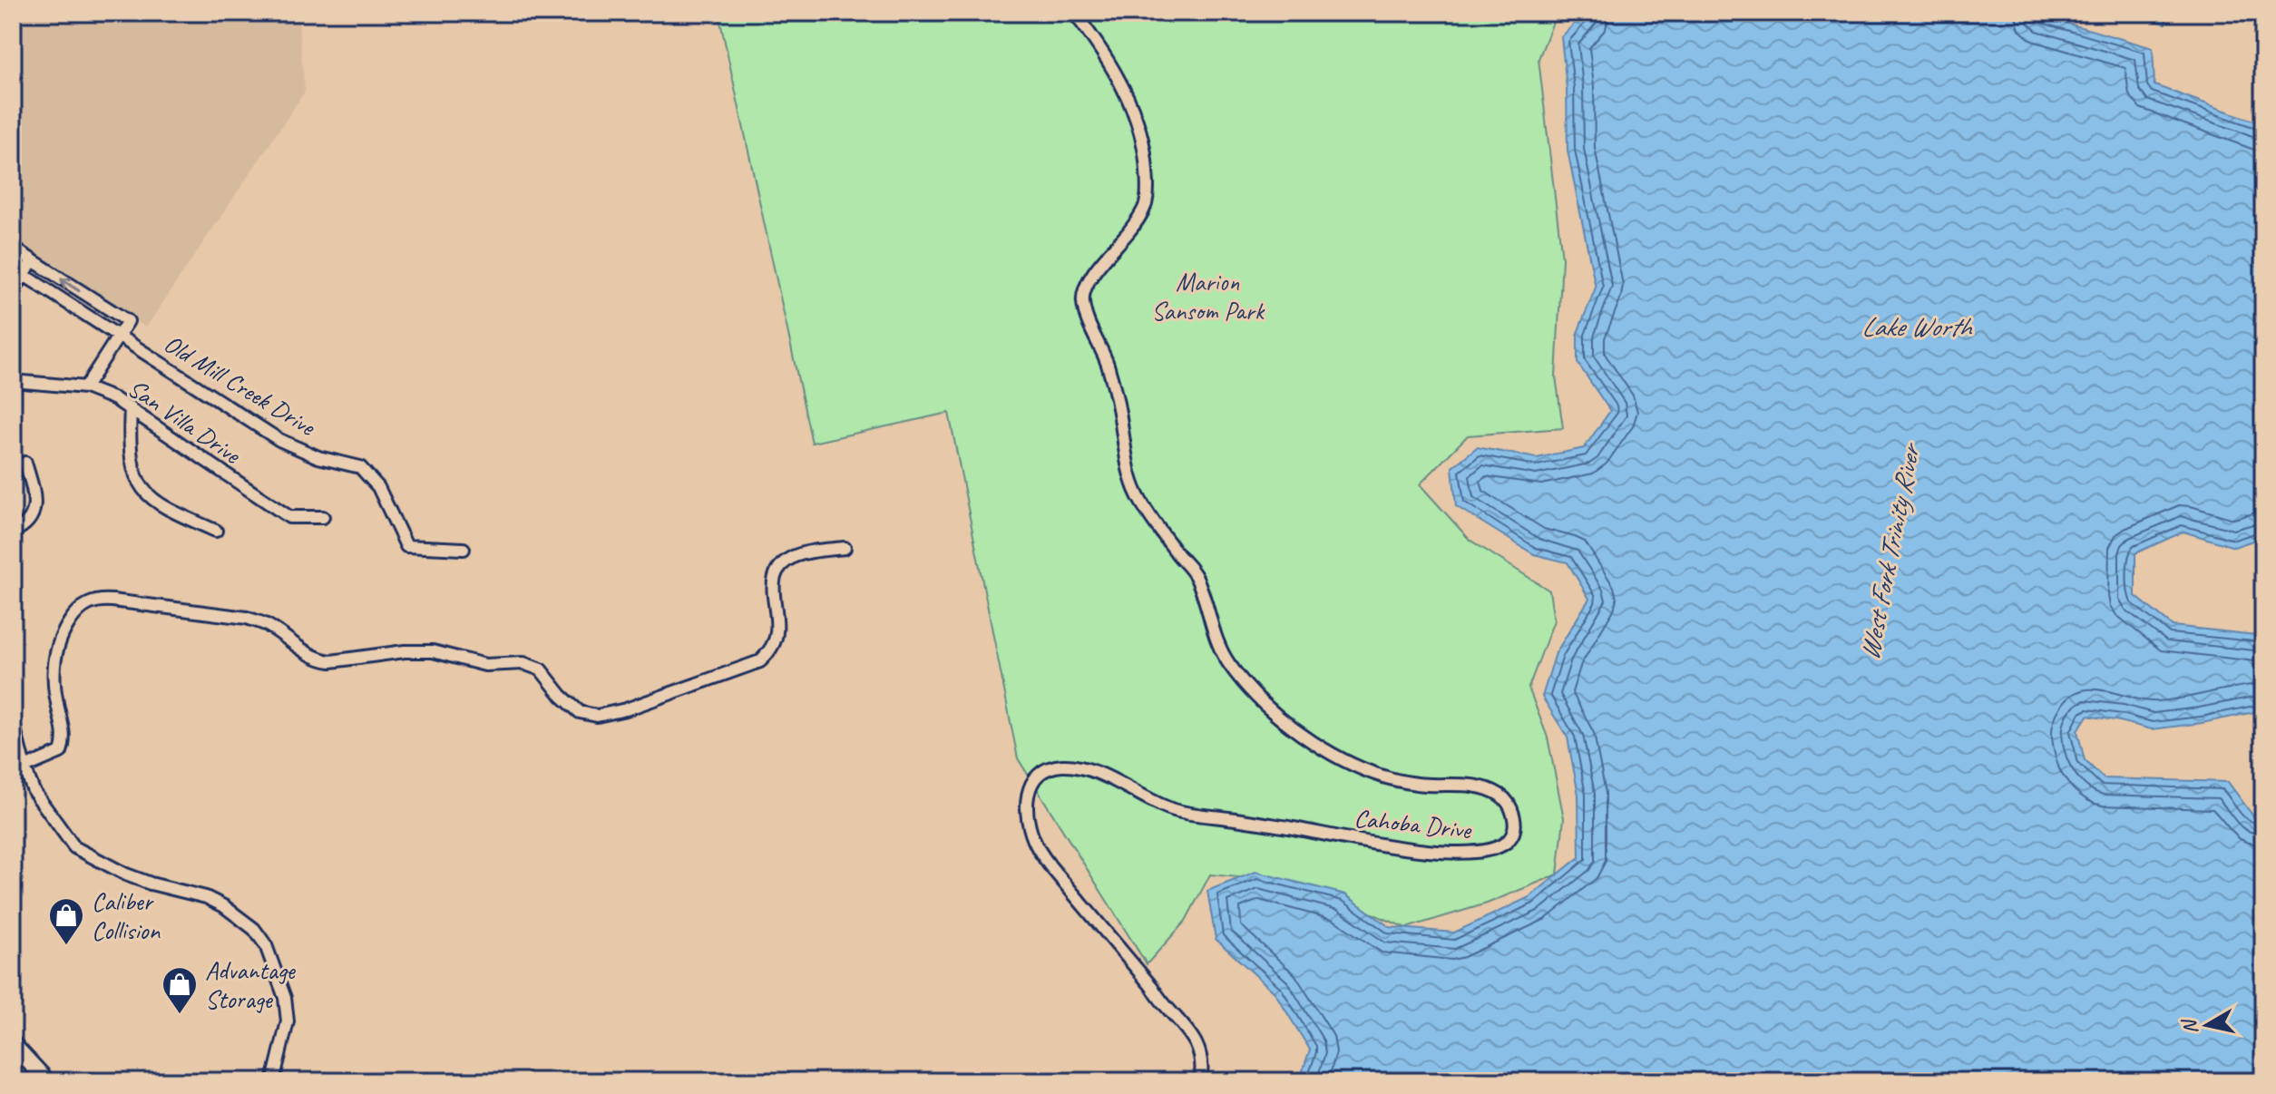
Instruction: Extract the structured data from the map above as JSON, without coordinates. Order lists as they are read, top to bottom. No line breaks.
{"streets":{"street":["Old Mill Creek Drive","San Villa Drive","Cahoba Drive"]},"water":["Lake Worth","West Fork Trinity River"],"parks":["Marion Sansom Park"],"places":{"shop":["Caliber Collision","Advantage Storage"]},"north":"left"}
